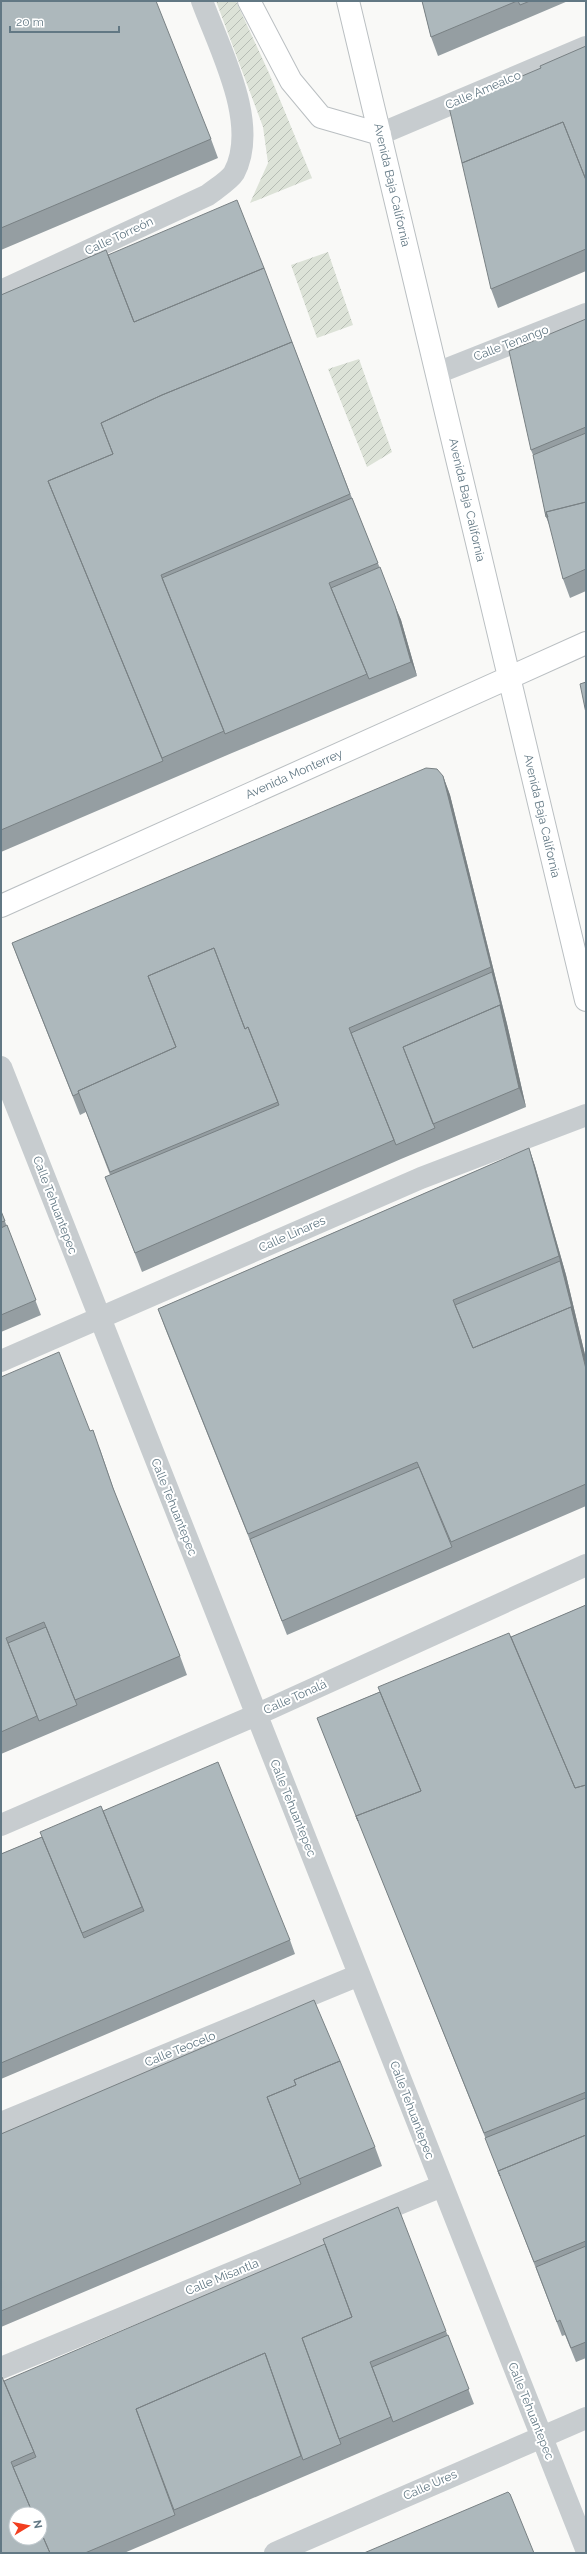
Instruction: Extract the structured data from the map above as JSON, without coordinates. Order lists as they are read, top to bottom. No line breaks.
{"streets":{"main road":["Avenida Baja California","Avenida Monterrey"],"street":["Calle Amealco","Calle Torreón","Calle Tenango","Calle Tehuantepec","Calle Linares","Calle Tonalá","Calle Teocelo","Calle Misantla","Calle Ures"]},"crossings":[["Calle Amealco","Avenida Baja California"],["Avenida Baja California","Calle Tenango"],["Avenida Baja California","Avenida Monterrey"],["Calle Tehuantepec","Calle Linares"],["Calle Tehuantepec","Calle Tonalá"],["Calle Tehuantepec","Calle Teocelo"],["Calle Tehuantepec","Calle Misantla"],["Calle Tehuantepec","Calle Ures"]],"scale_bar":"20 m","north":"right"}
